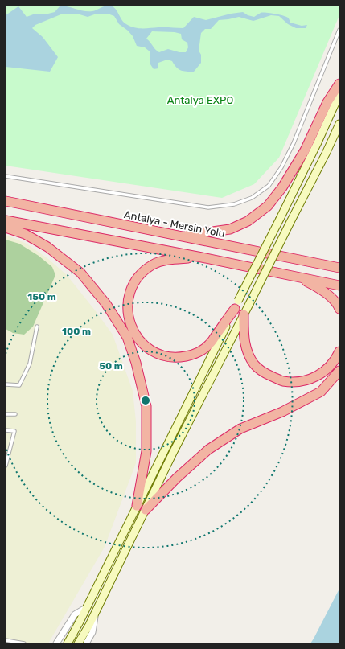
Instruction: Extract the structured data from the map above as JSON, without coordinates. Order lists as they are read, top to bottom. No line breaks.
{"streets":{"highway":["Antalya - Mersin Yolu"]},"parks":["Antalya EXPO"],"rings":["150 m","100 m","50 m"]}
